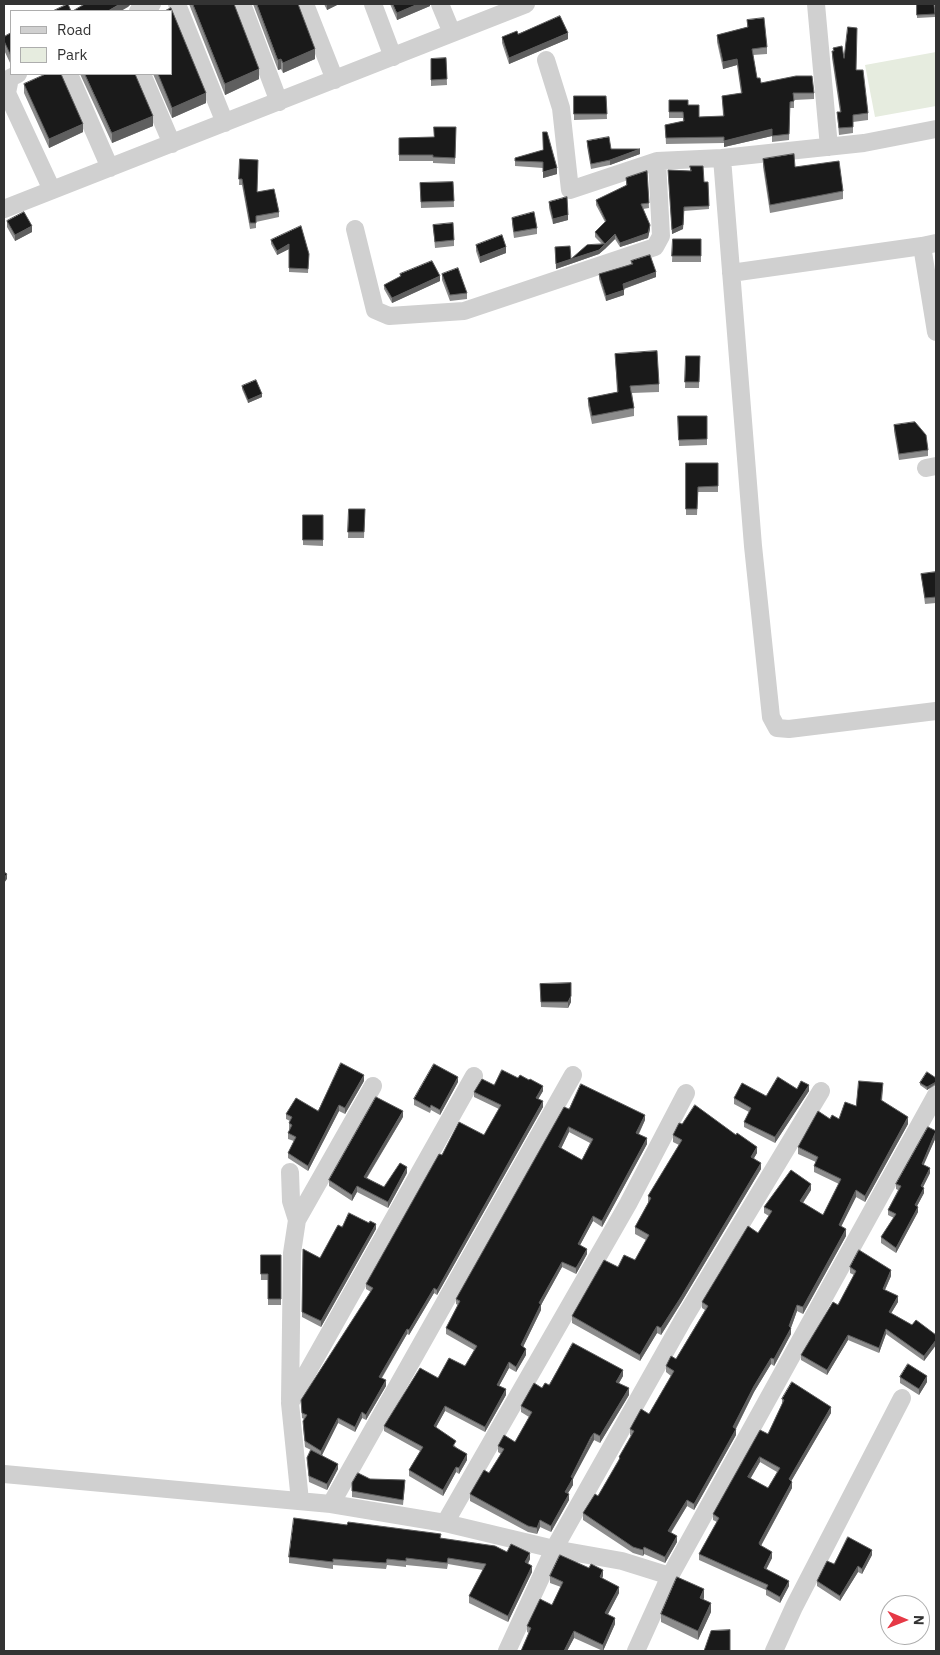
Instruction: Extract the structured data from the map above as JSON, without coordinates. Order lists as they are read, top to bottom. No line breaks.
{"legend":["Road","Park"],"north":"right"}
